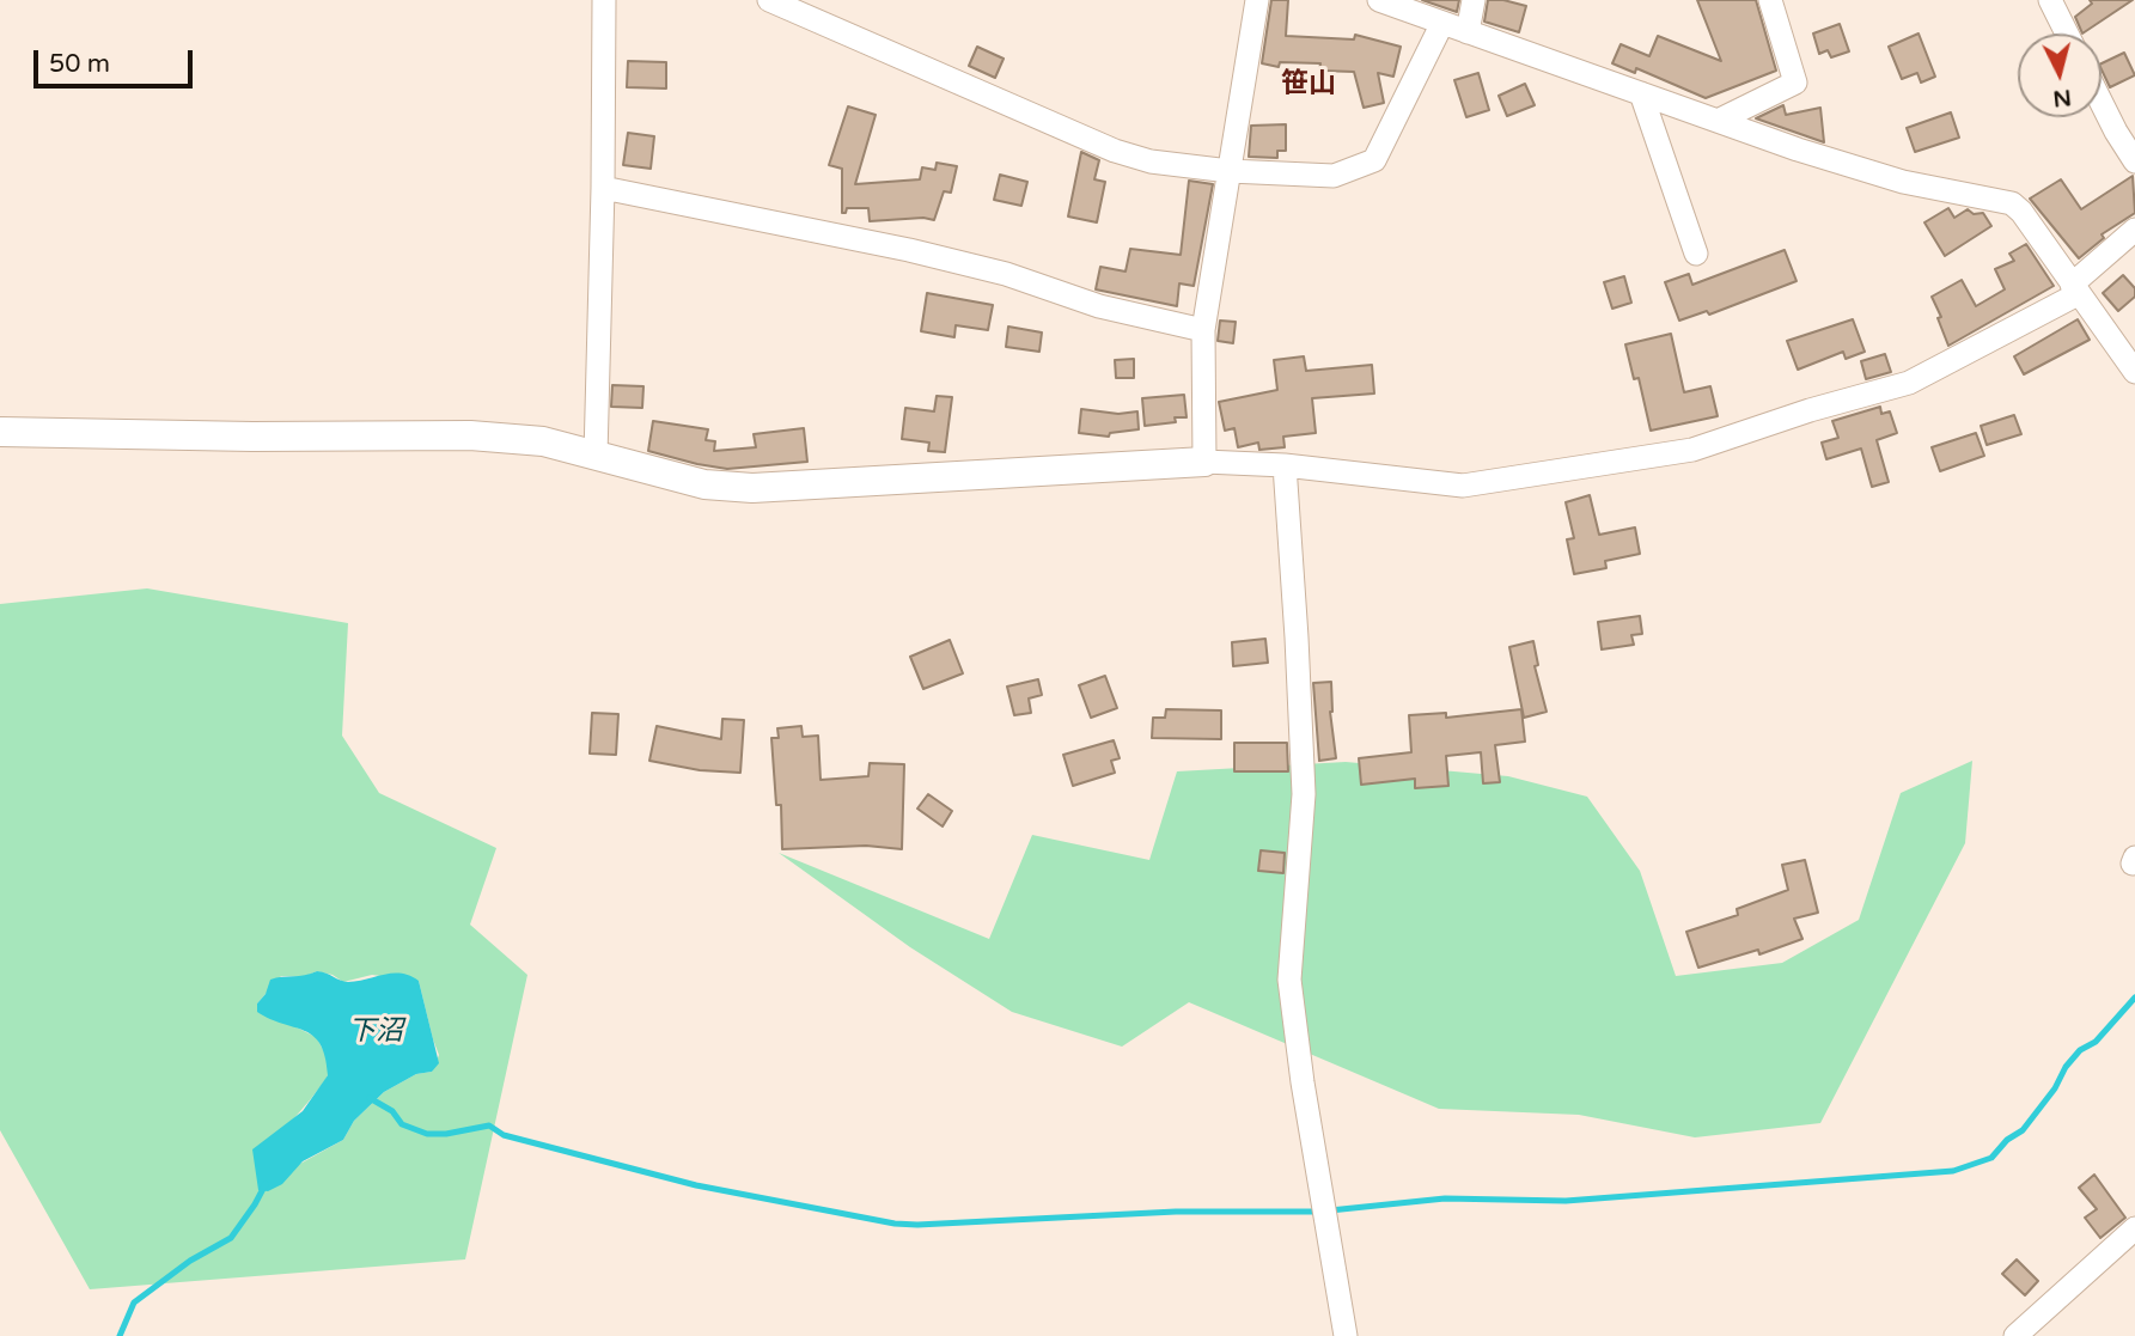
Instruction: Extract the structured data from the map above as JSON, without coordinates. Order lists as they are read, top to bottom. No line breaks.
{"districts":["笹山"],"water":["下沼"],"scale_bar":"50 m","north":"bottom"}
